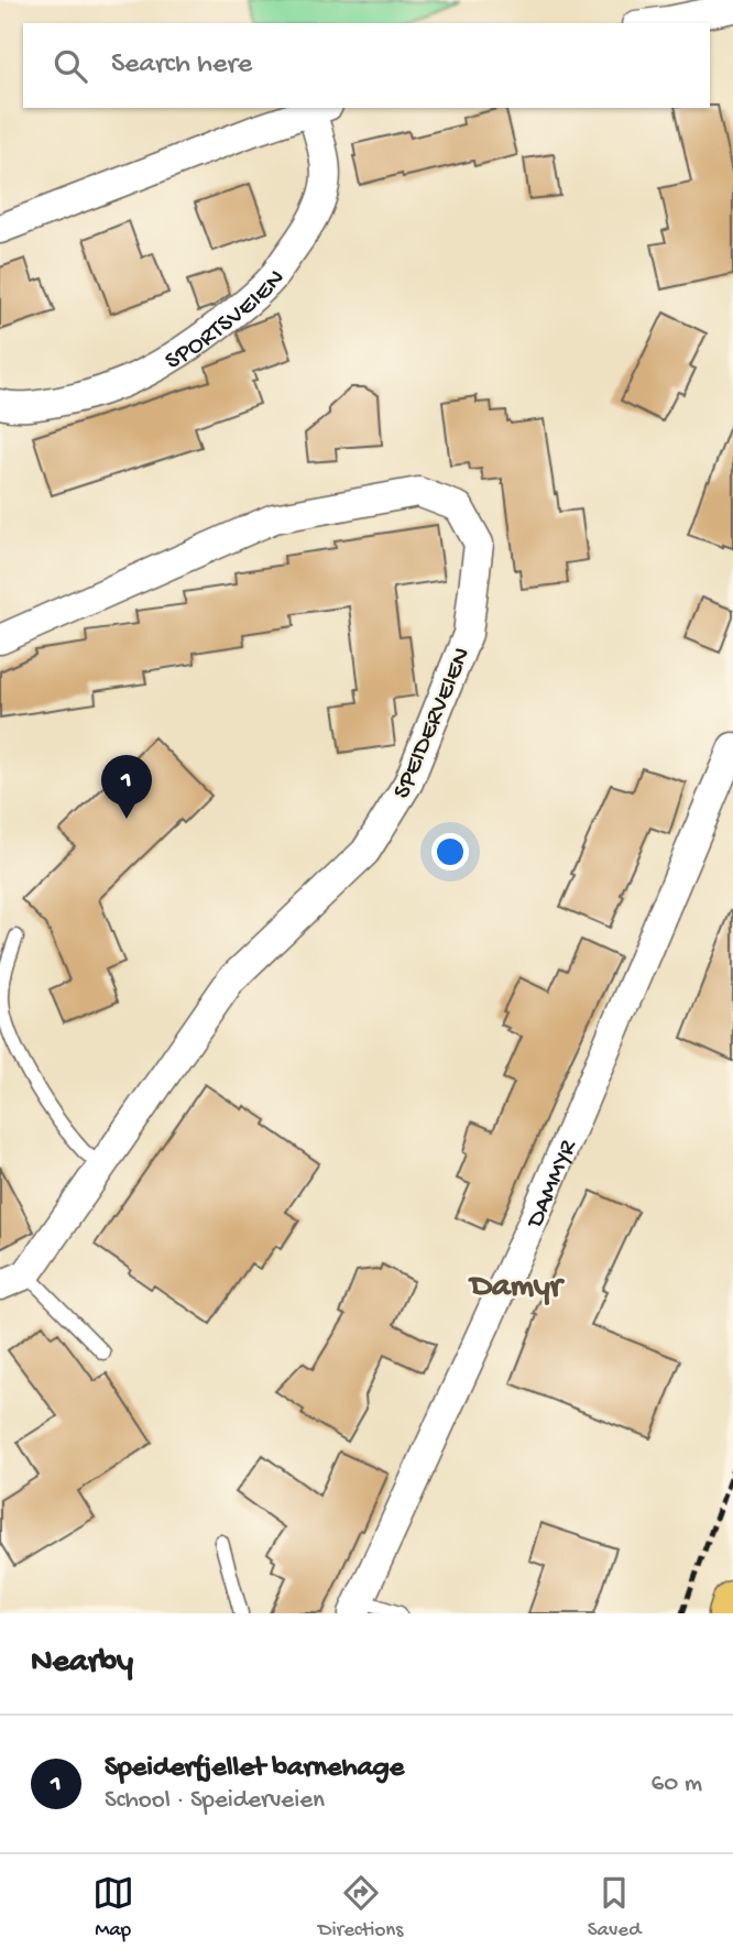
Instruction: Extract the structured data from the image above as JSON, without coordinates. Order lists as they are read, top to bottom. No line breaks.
{"streets":{"street":["SPORTSVEIEN","SPEIDERVEIEN","DAMMYR"]},"districts":["Damyr"],"page":{"search":"Search here","pins":"1","heading":"Nearby","list":[{"mark":"1","name":"Speiderfjellet barnehage","note":"School · Speiderveien","value":"60 m"}],"nav":["Map","Directions","Saved"]}}
